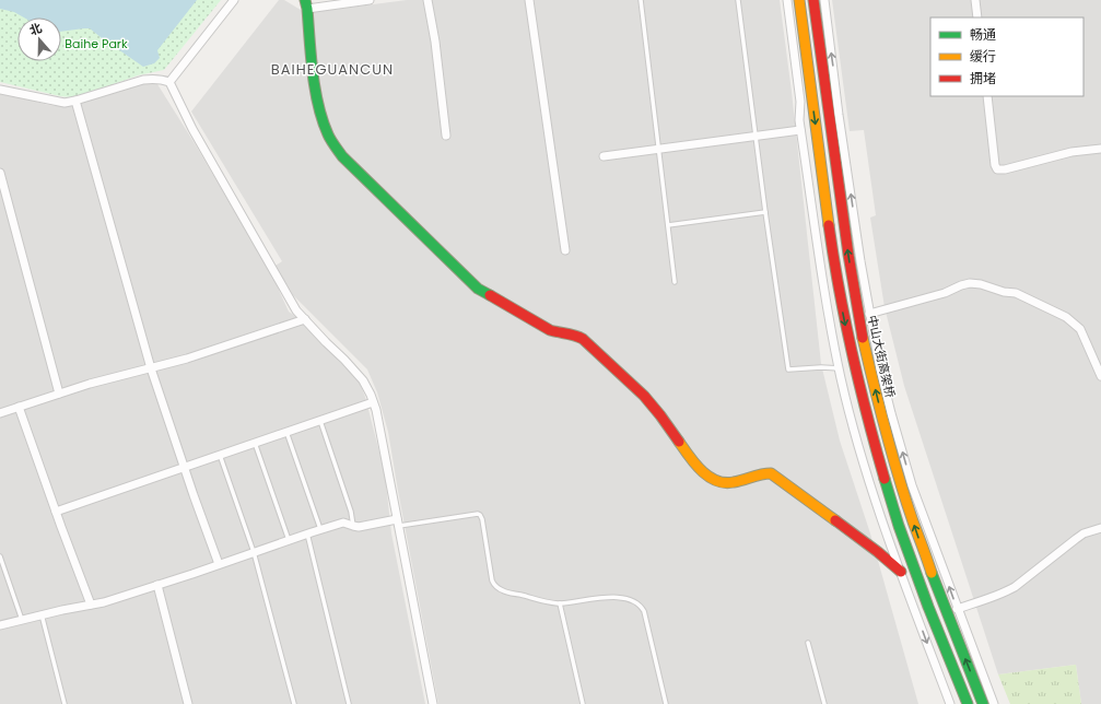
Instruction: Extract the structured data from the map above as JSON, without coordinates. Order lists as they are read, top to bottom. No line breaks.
{"streets":{"main road":["中山大街高架桥"]},"districts":["BAIHEGUANCUN"],"parks":["Baihe Park"],"legend":["畅通","缓行","拥堵"],"north":"top"}
